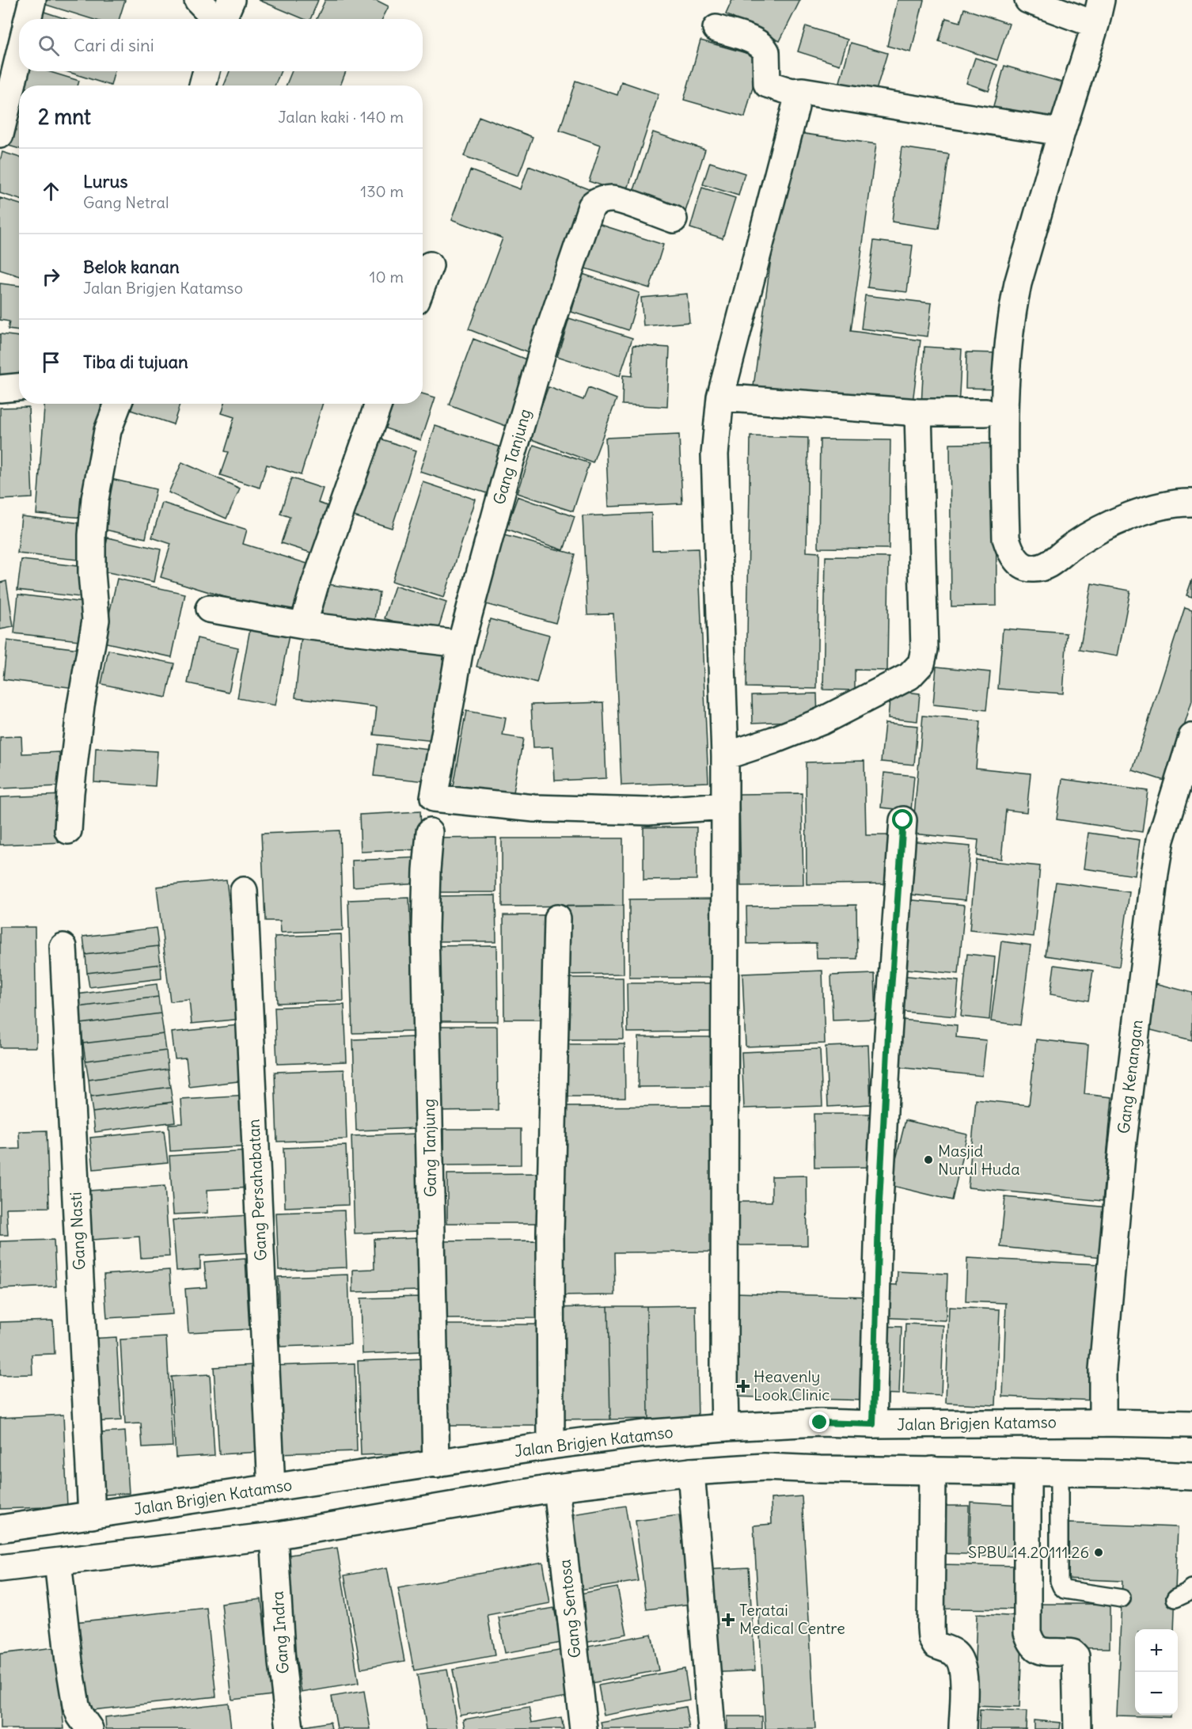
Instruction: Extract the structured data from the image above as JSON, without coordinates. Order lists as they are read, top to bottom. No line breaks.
{"streets":{"street":["Gang Tanjung","Gang Kenangan","Gang Persahabatan","Gang Nasti","Jalan Brigjen Katamso","Gang Sentosa","Gang Indra"]},"crossings":[["Gang Tanjung","Jalan Brigjen Katamso"],["Gang Kenangan","Jalan Brigjen Katamso"],["Gang Persahabatan","Jalan Brigjen Katamso"],["Gang Nasti","Jalan Brigjen Katamso"]],"places":{"other":["Masjid Nurul Huda","SPBU 14.20111.26"],"health":["Heavenly Look Clinic","Teratai Medical Centre"]},"page":{"search":"Cari di sini","heading":["2 mnt","Jalan kaki · 140 m"],"list":[["Lurus","Gang Netral","130 m"],["Belok kanan","Jalan Brigjen Katamso","10 m"],"Tiba di tujuan"],"map_buttons":["+","−"]}}
